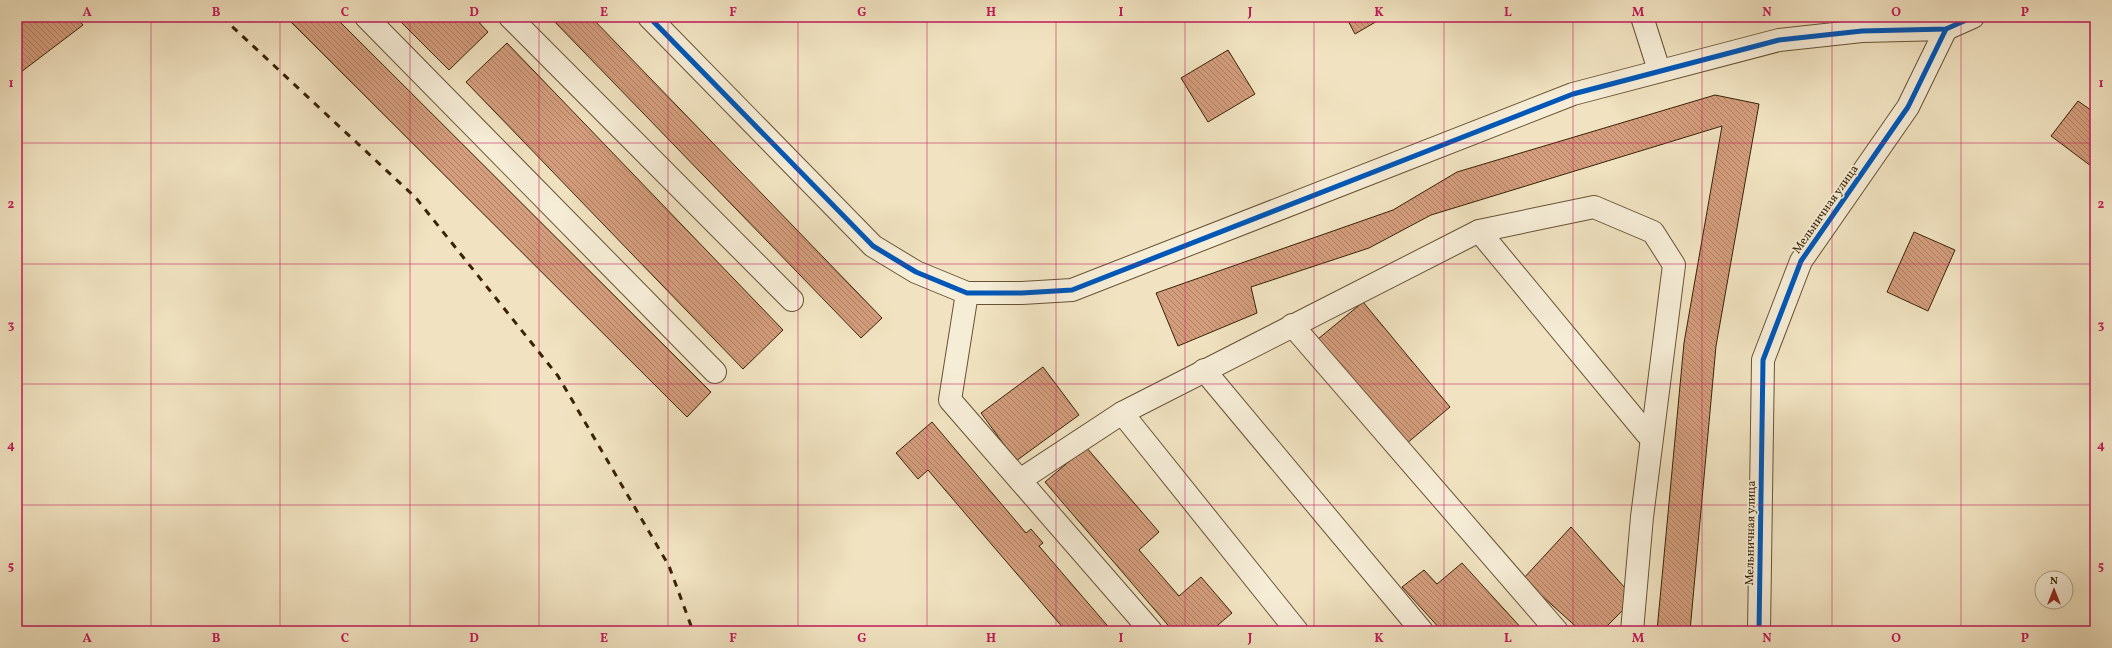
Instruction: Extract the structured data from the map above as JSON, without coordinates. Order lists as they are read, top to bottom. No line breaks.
{"streets":{"street":["Мельничная улица"]},"north":"top","grid":{"columns":["A","B","C","D","E","F","G","H","I","J","K","L","M","N","O","P"],"rows":["1","2","3","4","5"]}}
